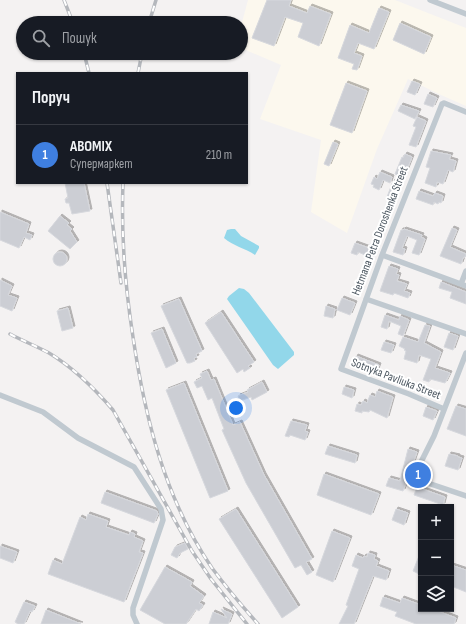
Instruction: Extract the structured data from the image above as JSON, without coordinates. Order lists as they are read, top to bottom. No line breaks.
{"streets":{"street":["Hetmana Petra Doroshenka Street","Sotnyka Pavliuka Street"]},"crossings":[["Hetmana Petra Doroshenka Street","Sotnyka Pavliuka Street"]],"page":{"search":"Пошук","heading":"Поруч","list":[{"mark":"1","name":"ABOMIX","note":"Супермаркет","value":"210 m"}],"pins":"1","map_buttons":["+","−"]}}
